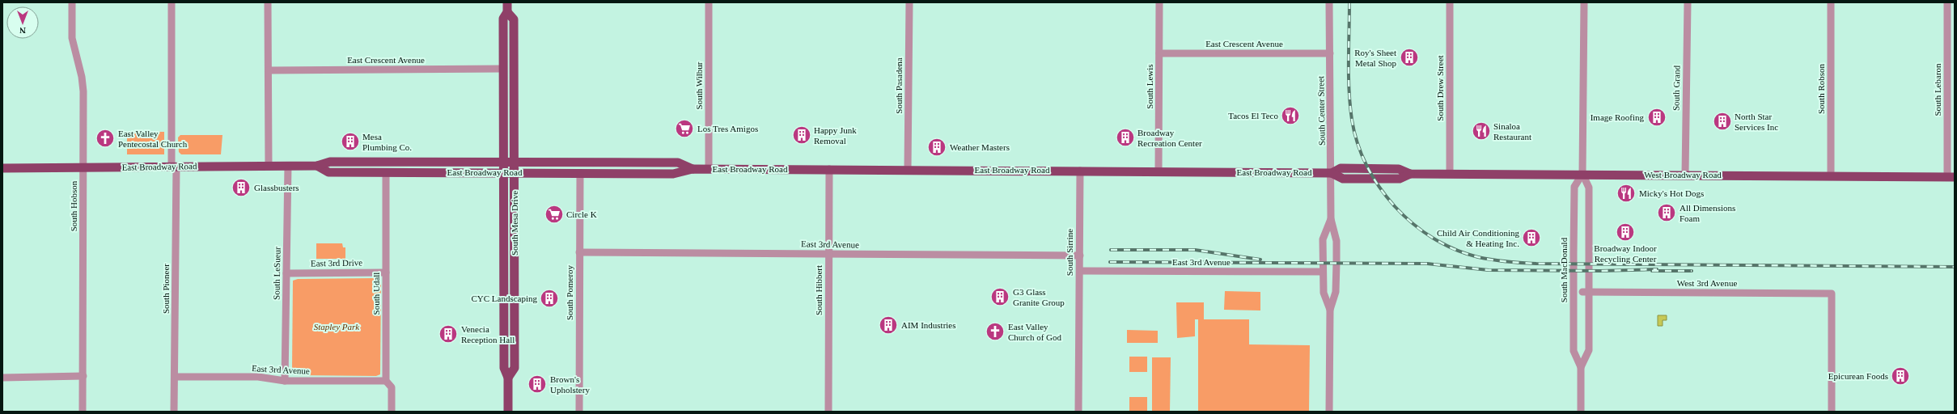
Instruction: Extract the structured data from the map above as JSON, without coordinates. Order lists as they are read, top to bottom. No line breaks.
{"streets":{"main road":["East Broadway Road","West Broadway Road","South Mesa Drive"],"street":["East Crescent Avenue","South Wilbur","South Pasadena","South Lewis","South Drew Street","South Grand","South Robson","South Lebaron","South Center Street","South Hobson","East 3rd Avenue","South Sirrine","East 3rd Drive","South MacDonald","South LeSueur","West 3rd Avenue","South Pioneer","South Hibbert","South Pomeroy","South Udall"]},"crossings":[["East Crescent Avenue","South Lewis"],["East Crescent Avenue","South Center Street"],["East Crescent Avenue","South Mesa Drive"],["South Wilbur","East Broadway Road"],["South Pasadena","East Broadway Road"],["South Lewis","East Broadway Road"],["South Drew Street","West Broadway Road"],["South Grand","West Broadway Road"],["South Robson","West Broadway Road"],["South Lebaron","West Broadway Road"],["South Center Street","East Broadway Road"],["South Center Street","West Broadway Road"],["South Center Street","East 3rd Avenue"],["East Broadway Road","West Broadway Road"],["East Broadway Road","South Hobson"],["East Broadway Road","South Mesa Drive"],["East Broadway Road","South Sirrine"],["East Broadway Road","South LeSueur"],["East Broadway Road","South Pioneer"],["East Broadway Road","South Hibbert"],["East Broadway Road","South Pomeroy"],["East Broadway Road","South Udall"],["West Broadway Road","South MacDonald"],["East 3rd Avenue","South Sirrine"],["East 3rd Avenue","South LeSueur"],["East 3rd Avenue","South Pioneer"],["East 3rd Avenue","South Hibbert"],["East 3rd Avenue","South Pomeroy"],["East 3rd Avenue","South Udall"],["East 3rd Drive","South LeSueur"],["East 3rd Drive","South Udall"],["South MacDonald","West 3rd Avenue"]],"parks":["Stapley Park"],"places":{"building":["Roy's Sheet Metal Shop","Image Roofing","North Star Services Inc","Happy Junk Removal","Broadway Recreation Center","Mesa Plumbing Co.","Weather Masters","Glassbusters","All Dimensions Foam","Broadway Indoor Recycling Center","Child Air Conditioning & Heating Inc.","G3 Glass Granite Group","CYC Landscaping","AIM Industries","Venecia Reception Hall","Epicurean Foods","Brown's Upholstery"],"restaurant":["Tacos El Teco","Sinaloa Restaurant","Micky's Hot Dogs"],"supermarket":["Los Tres Amigos","Circle K"],"church":["East Valley Pentecostal Church","East Valley Church of God"]},"north":"bottom"}
